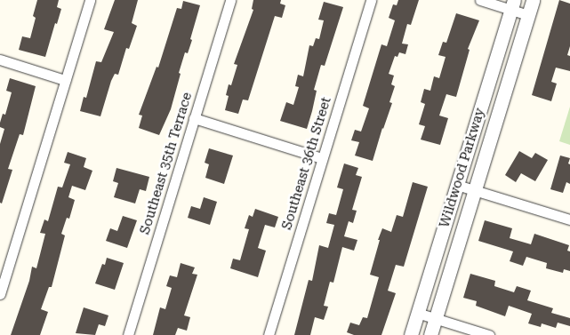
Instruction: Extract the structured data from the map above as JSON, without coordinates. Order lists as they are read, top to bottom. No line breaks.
{"streets":{"street":["Southeast 35th Terrace","Southeast 36th Street","Wildwood Parkway"]}}
